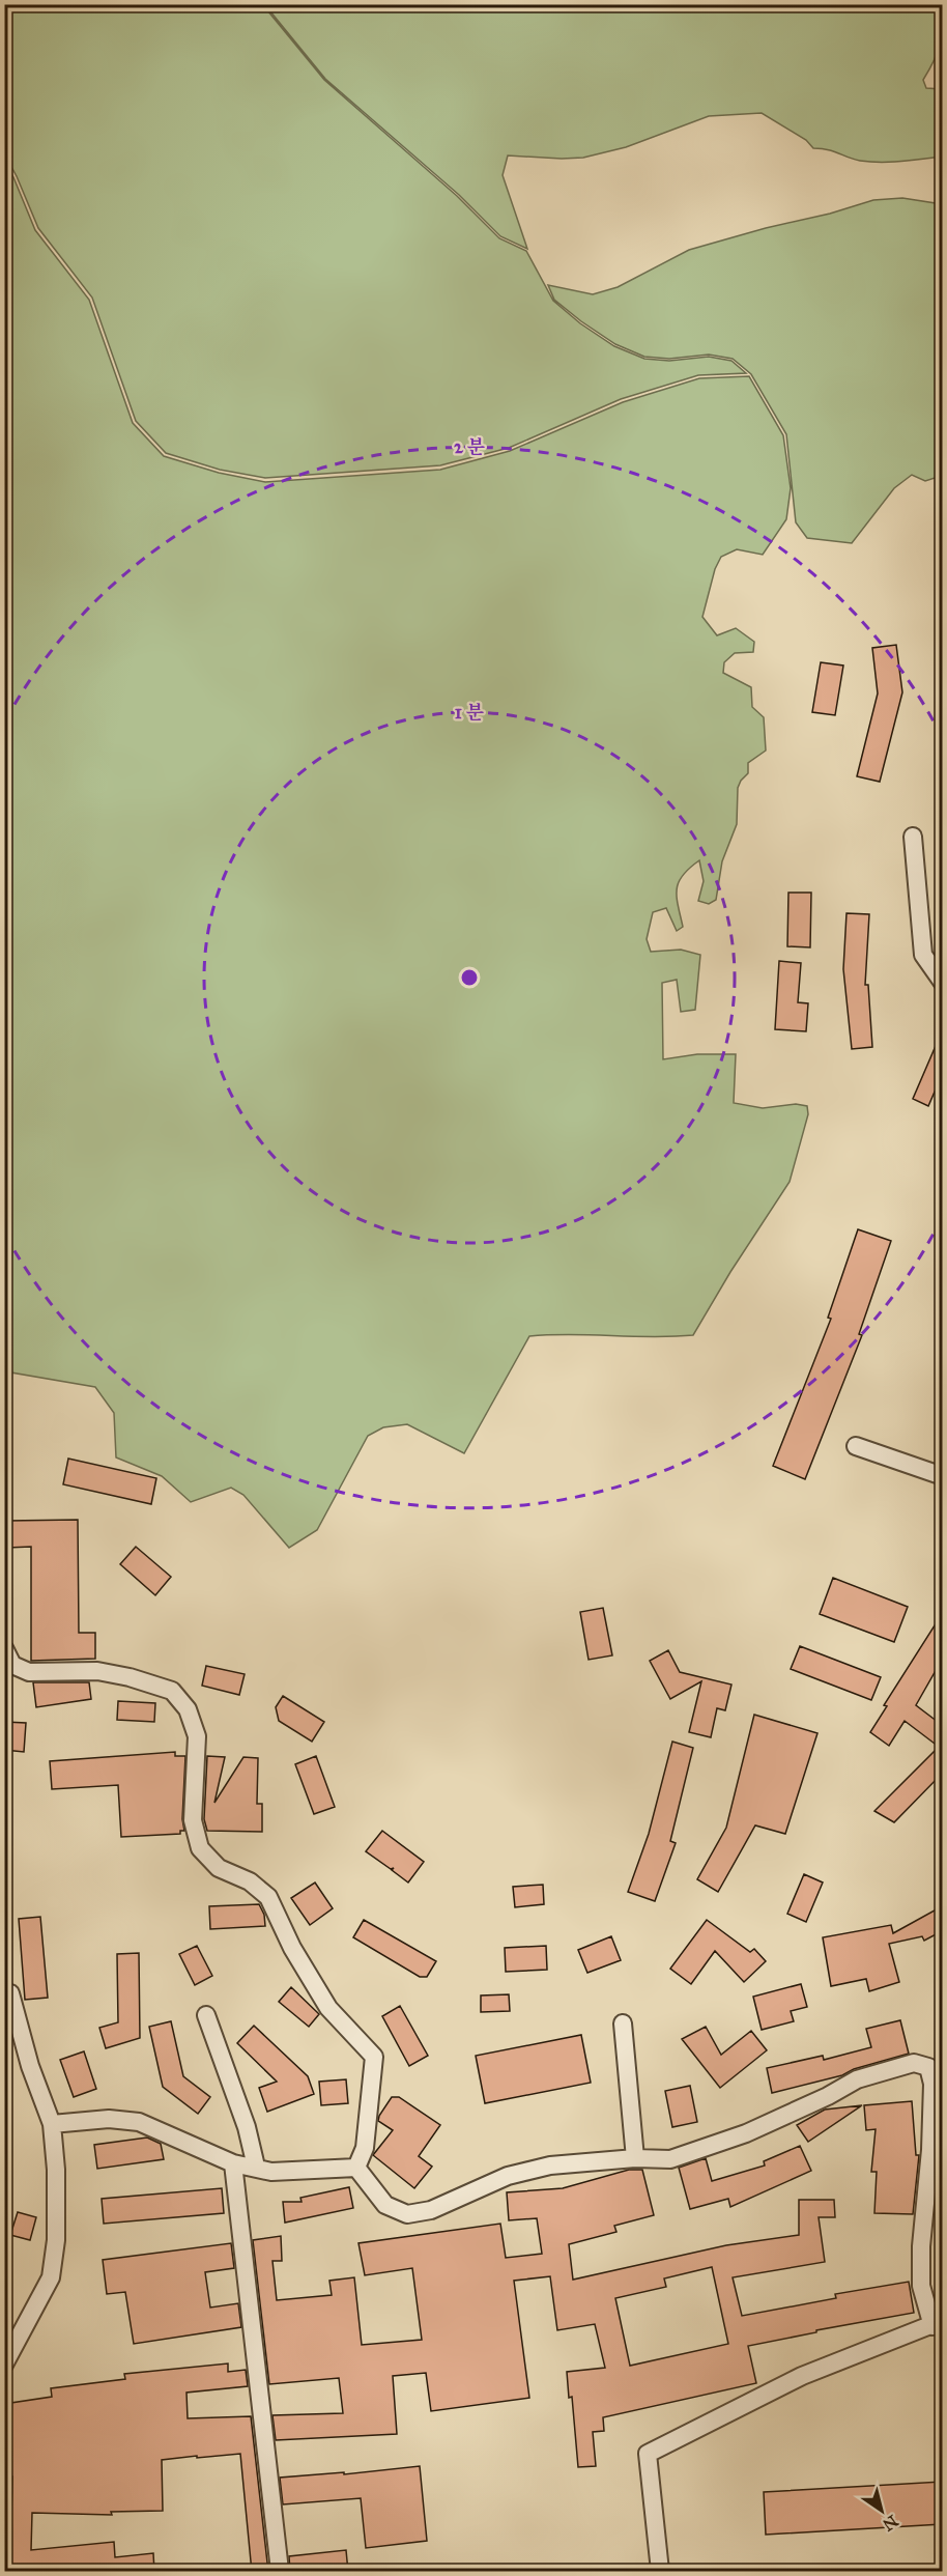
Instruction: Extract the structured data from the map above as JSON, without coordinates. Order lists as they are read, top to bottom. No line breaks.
{"north":"bottom right","rings":["2 분","1 분"]}
